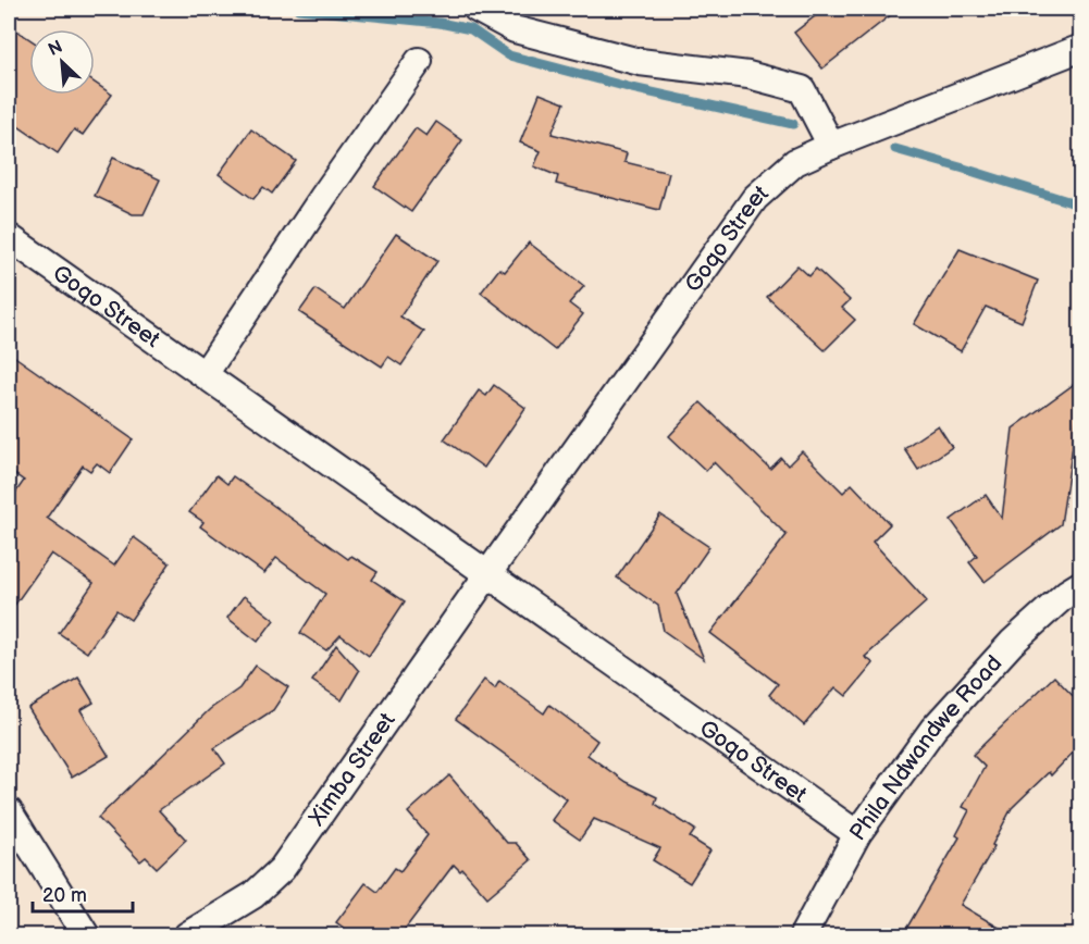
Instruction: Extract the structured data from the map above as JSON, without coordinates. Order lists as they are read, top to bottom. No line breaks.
{"streets":{"street":["Goqo Street","Phila Ndwandwe Road","Ximba Street"]},"crossings":[["Goqo Street","Phila Ndwandwe Road"],["Goqo Street","Ximba Street"]],"scale_bar":"20 m","north":"top left"}
